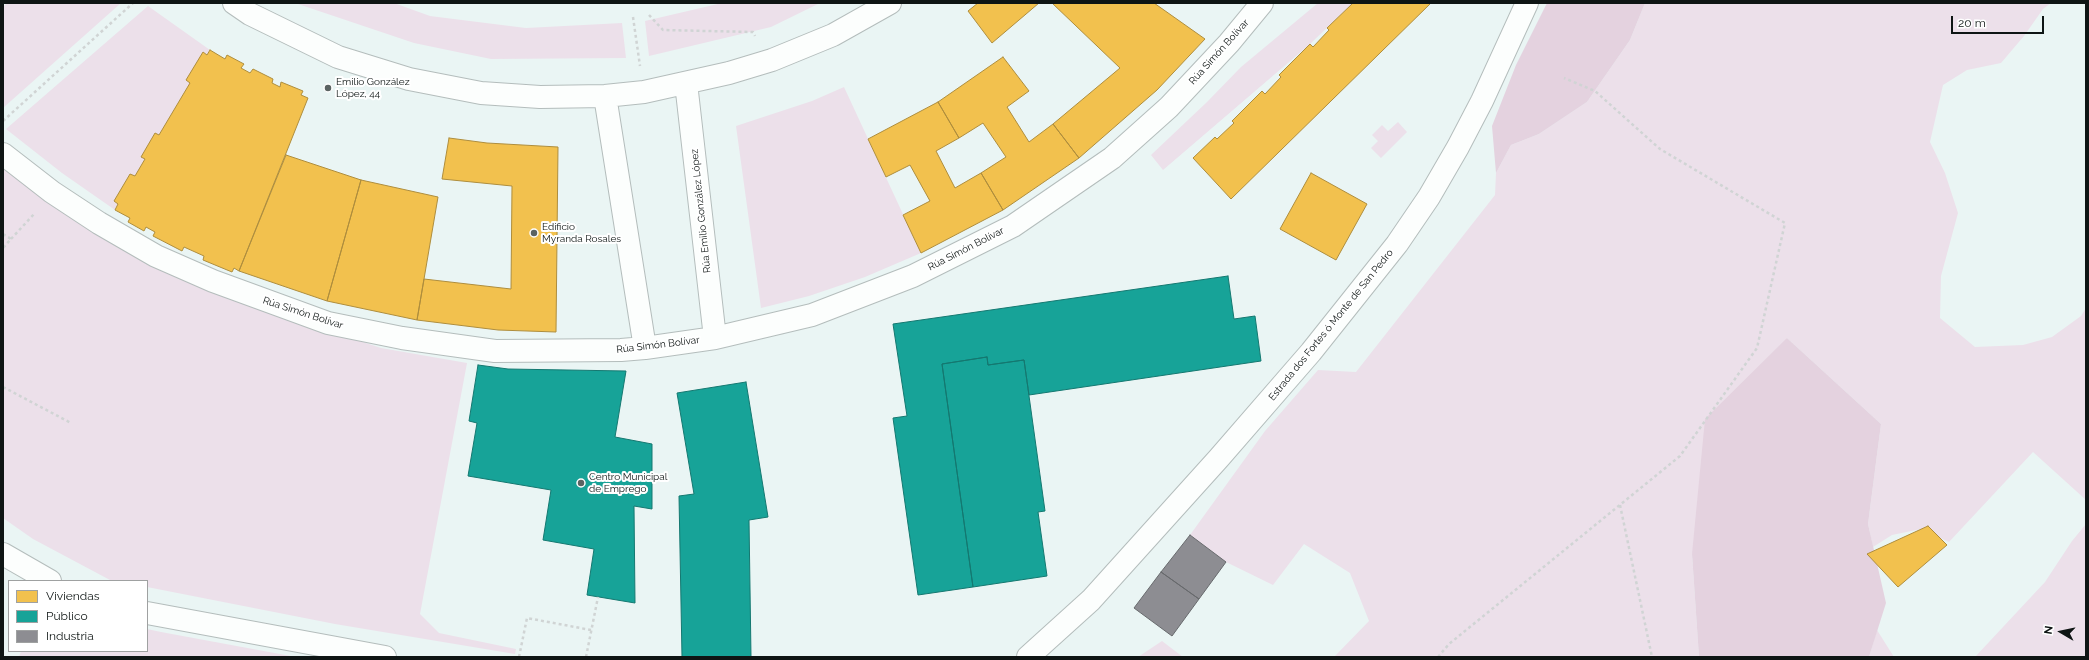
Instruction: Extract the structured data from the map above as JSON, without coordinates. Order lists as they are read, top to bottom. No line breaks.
{"streets":{"street":["Rúa Simón Bolívar","Rúa Emilio González López","Estrada dos Fortes ó Monte de San Pedro"]},"crossings":[["Rúa Simón Bolívar","Rúa Emilio González López"]],"places":["Emilio González López, 44","Edificio Myranda Rosales","Centro Municipal de Emprego"],"legend":["Viviendas","Público","Industria"],"scale_bar":"20 m","north":"left"}
